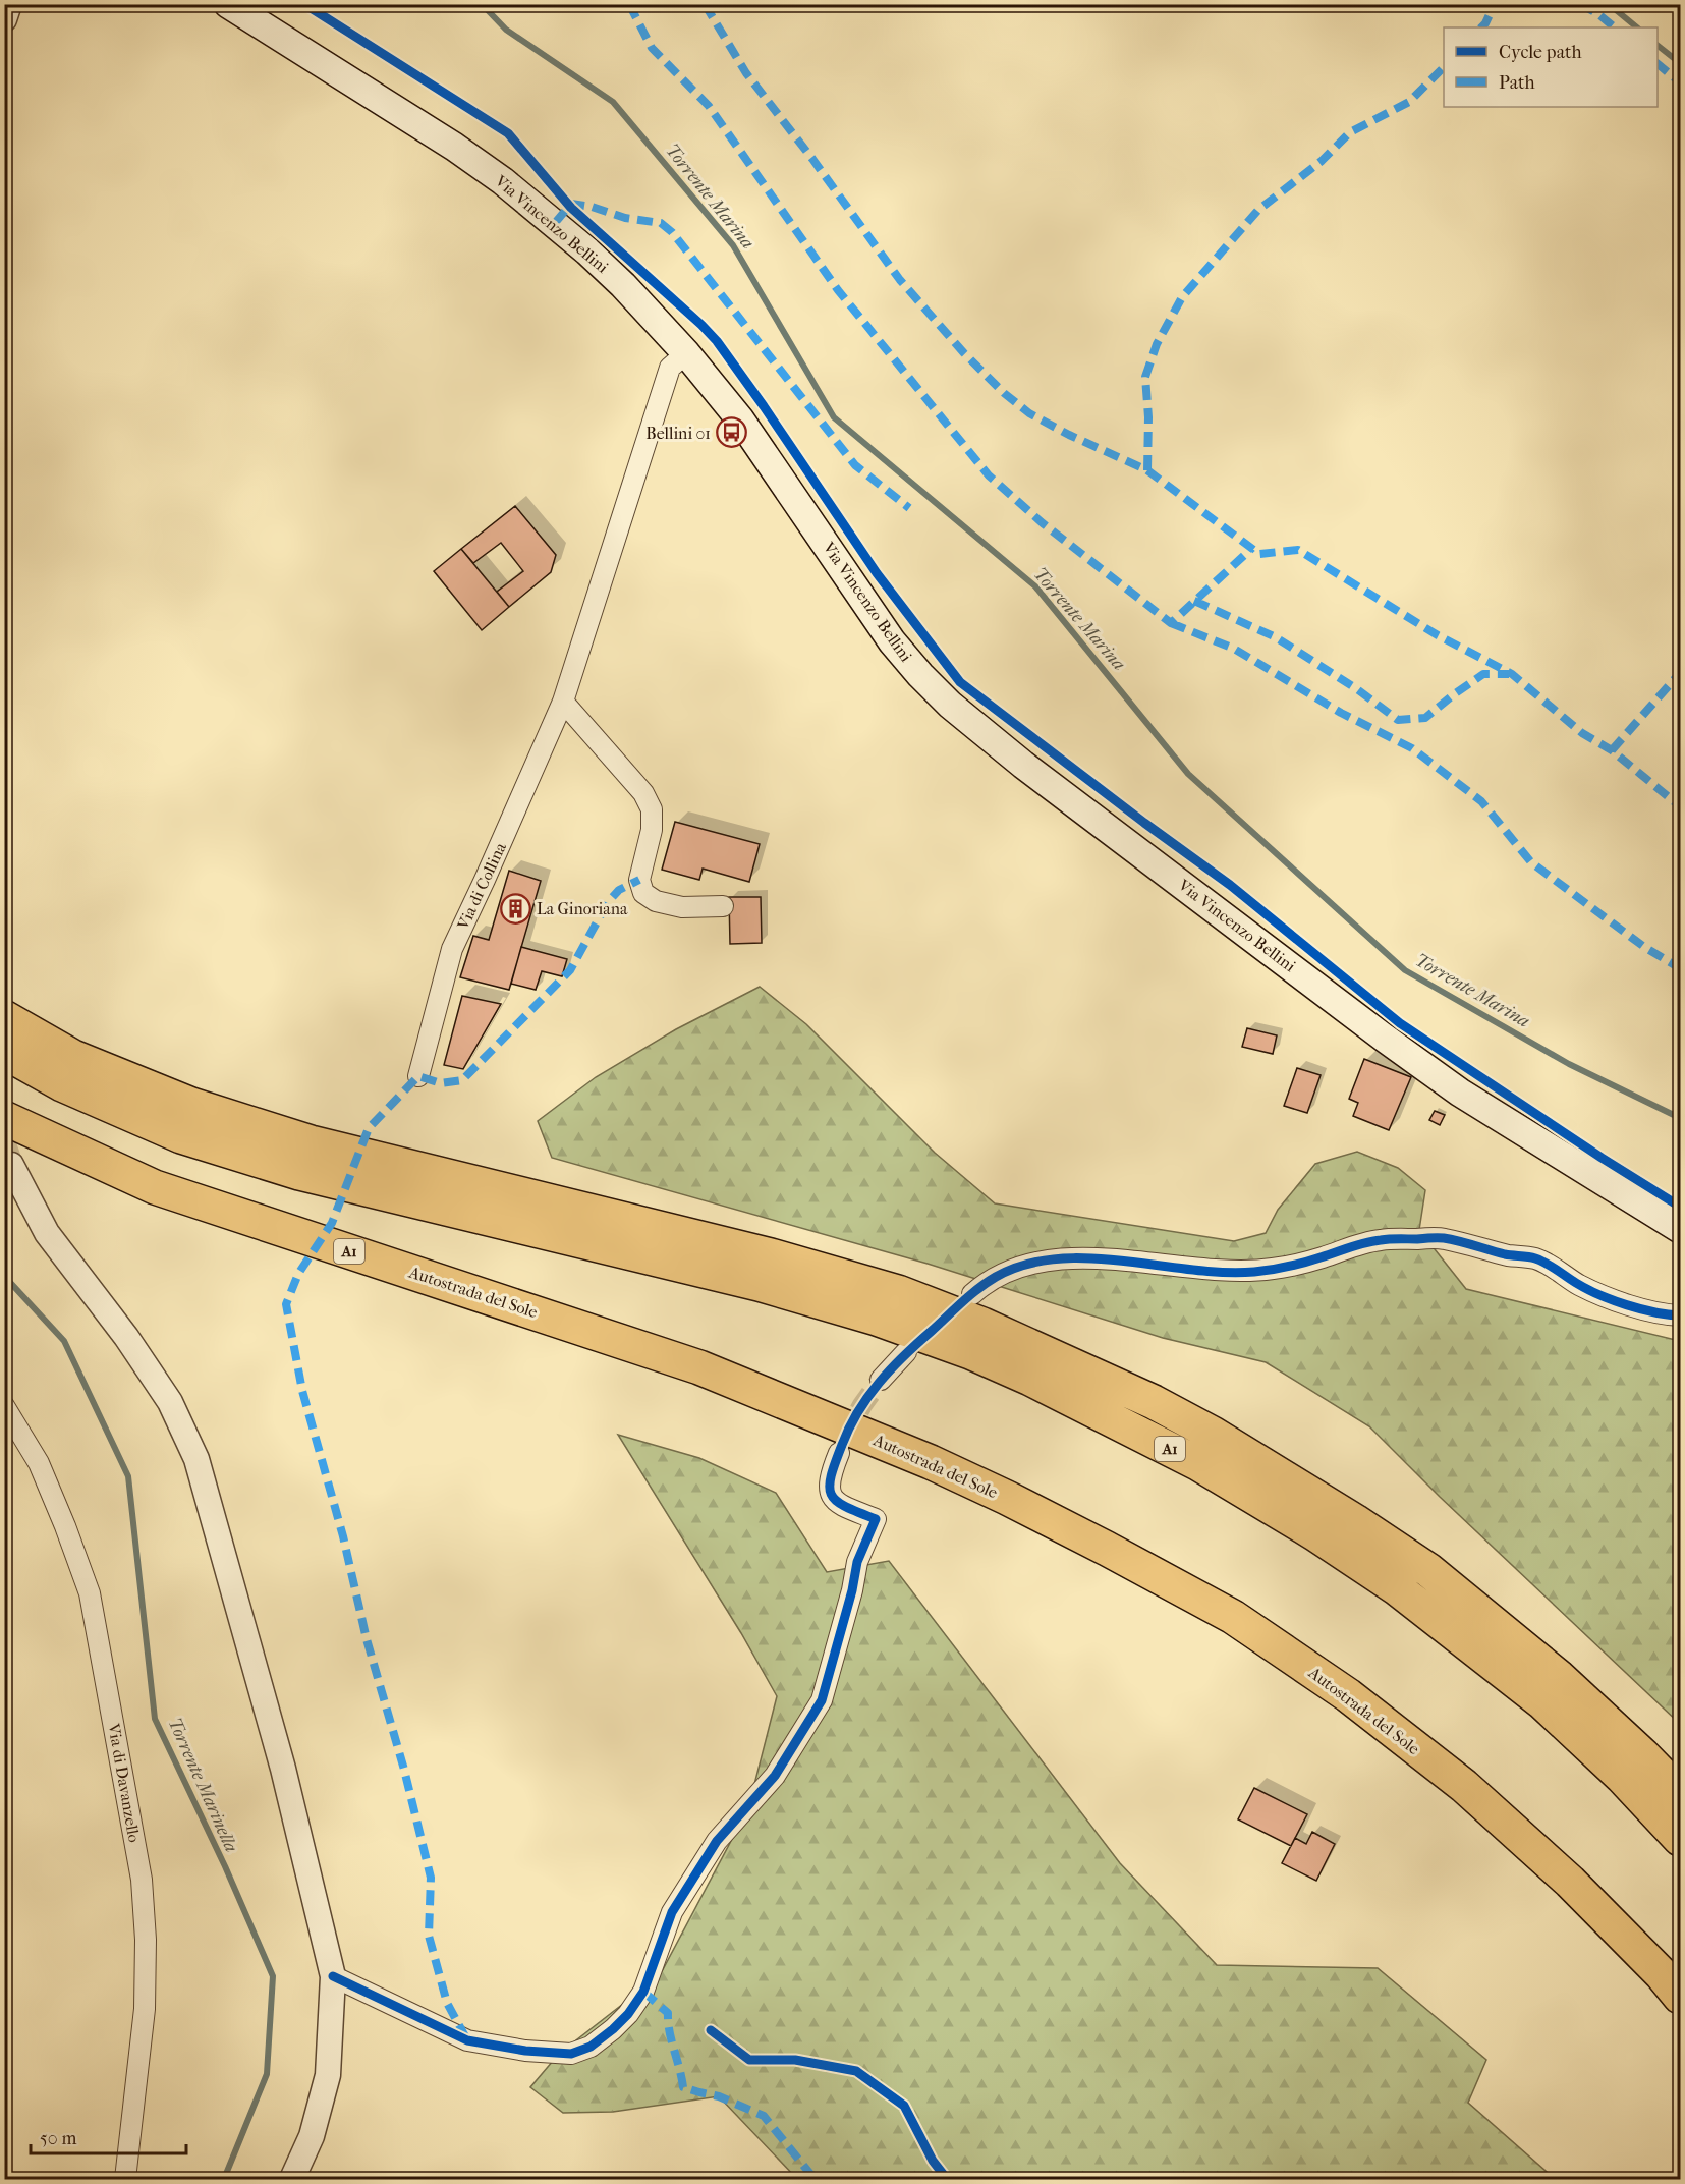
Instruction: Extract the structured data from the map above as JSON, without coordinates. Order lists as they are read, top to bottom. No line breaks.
{"streets":{"highway":["A1","Autostrada del Sole"],"main road":["Via Vincenzo Bellini"],"street":["Via di Collina","Via di Davanzello"]},"crossings":[["Via Vincenzo Bellini","Via di Collina"]],"water":["Torrente Marina","Torrente Marinella"],"places":{"bus stop":["Bellini 01"],"building":["La Ginoriana"]},"legend":["Cycle path","Path"],"scale_bar":"50 m"}
